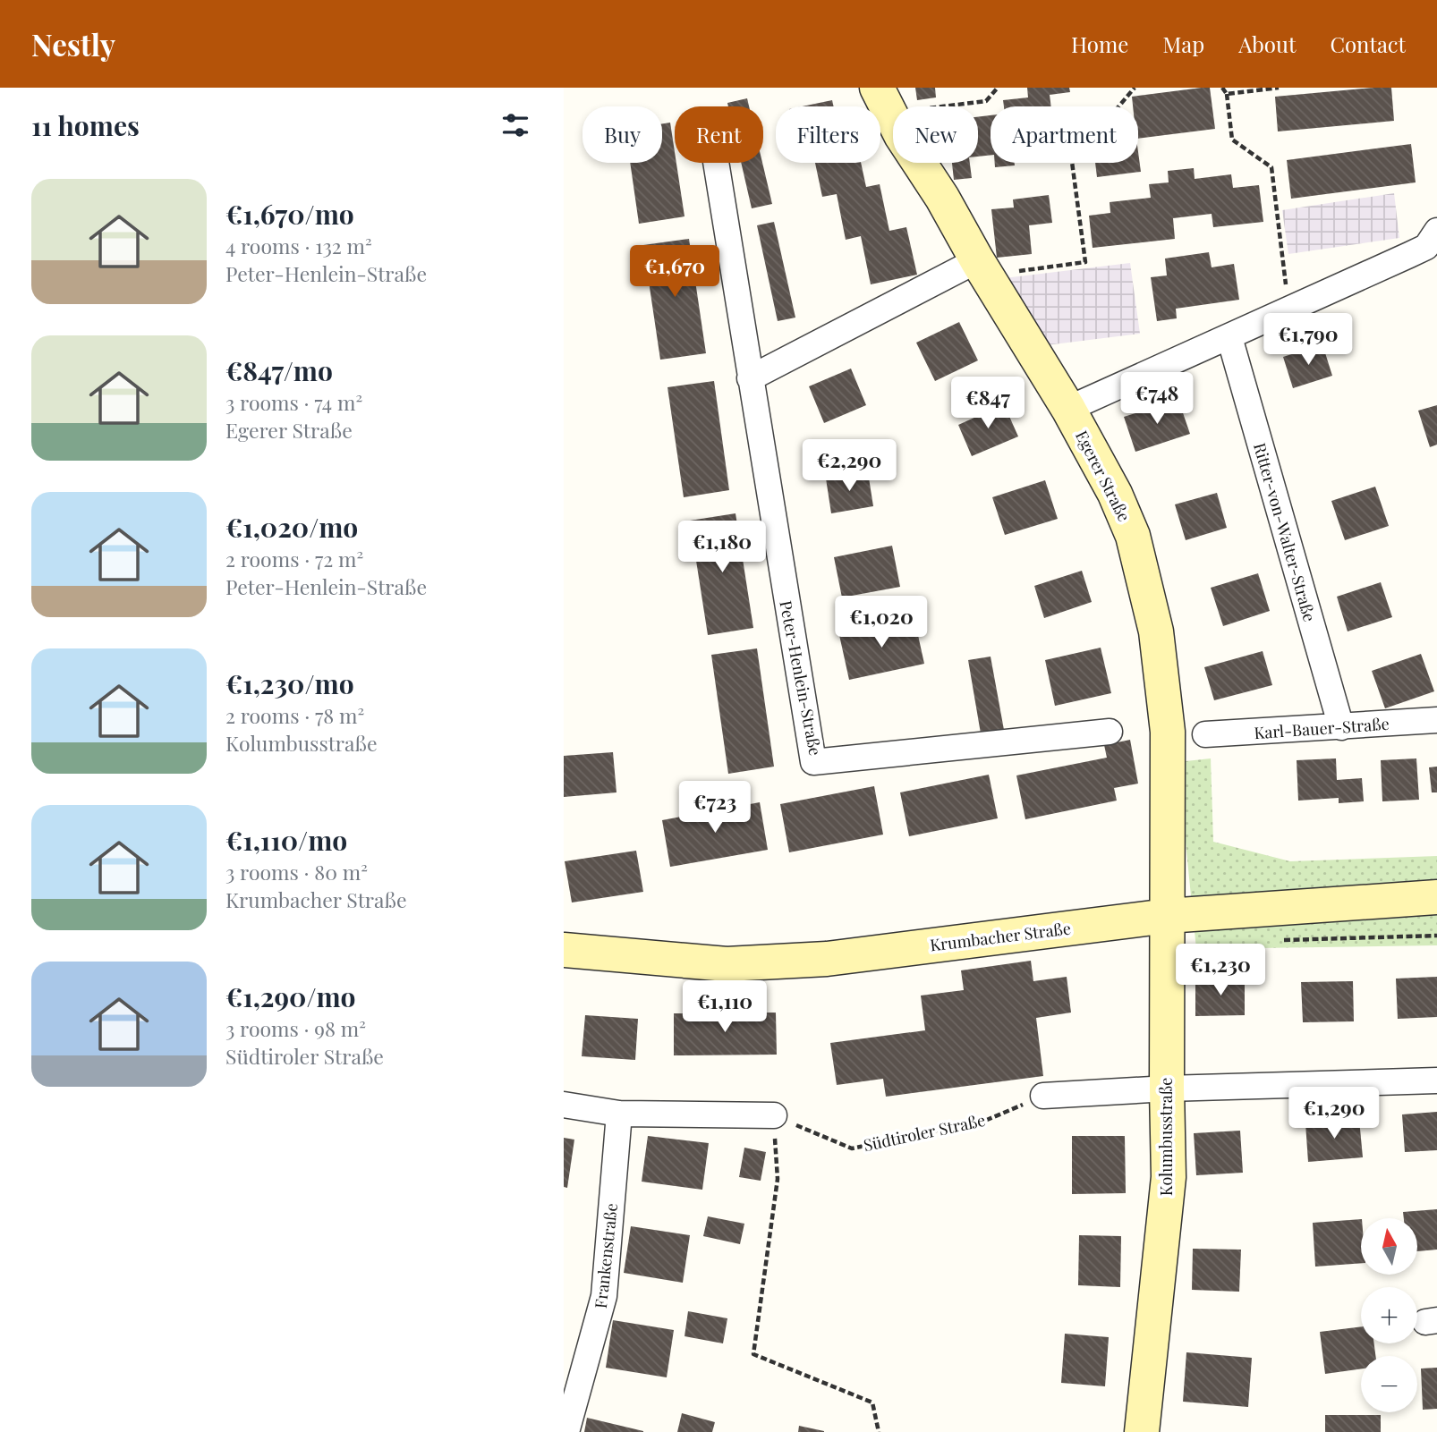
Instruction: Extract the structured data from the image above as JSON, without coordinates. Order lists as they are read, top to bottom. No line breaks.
{"streets":{"street":["Egerer Straße","Ritter-von-Walter-Straße","Peter-Henlein-Straße","Karl-Bauer-Straße","Krumbacher Straße","Kolumbusstraße","Frankenstraße"],"path":["Südtiroler Straße"]},"crossings":[["Egerer Straße","Krumbacher Straße"],["Egerer Straße","Kolumbusstraße"],["Ritter-von-Walter-Straße","Karl-Bauer-Straße"],["Krumbacher Straße","Kolumbusstraße"]],"north":"top","page":{"header":"Nestly","nav":["Home","Map","About","Contact"],"heading":"11 homes","chip":["Buy","Rent","Filters","New","Apartment"],"list":[{"name":"€1,670/mo","note":"4 rooms · 132 m² · Peter-Henlein-Straße"},{"name":"€847/mo","note":"3 rooms · 74 m² · Egerer Straße"},{"name":"€1,020/mo","note":"2 rooms · 72 m² · Peter-Henlein-Straße"},{"name":"€1,230/mo","note":"2 rooms · 78 m² · Kolumbusstraße"},{"name":"€1,110/mo","note":"3 rooms · 80 m² · Krumbacher Straße"},{"name":"€1,290/mo","note":"3 rooms · 98 m² · Südtiroler Straße"}],"price":["€1,670","€1,790","€748","€847","€2,290","€1,180","€1,020","€723","€1,230","€1,110","€1,290"],"map_buttons":["+","−"]}}
